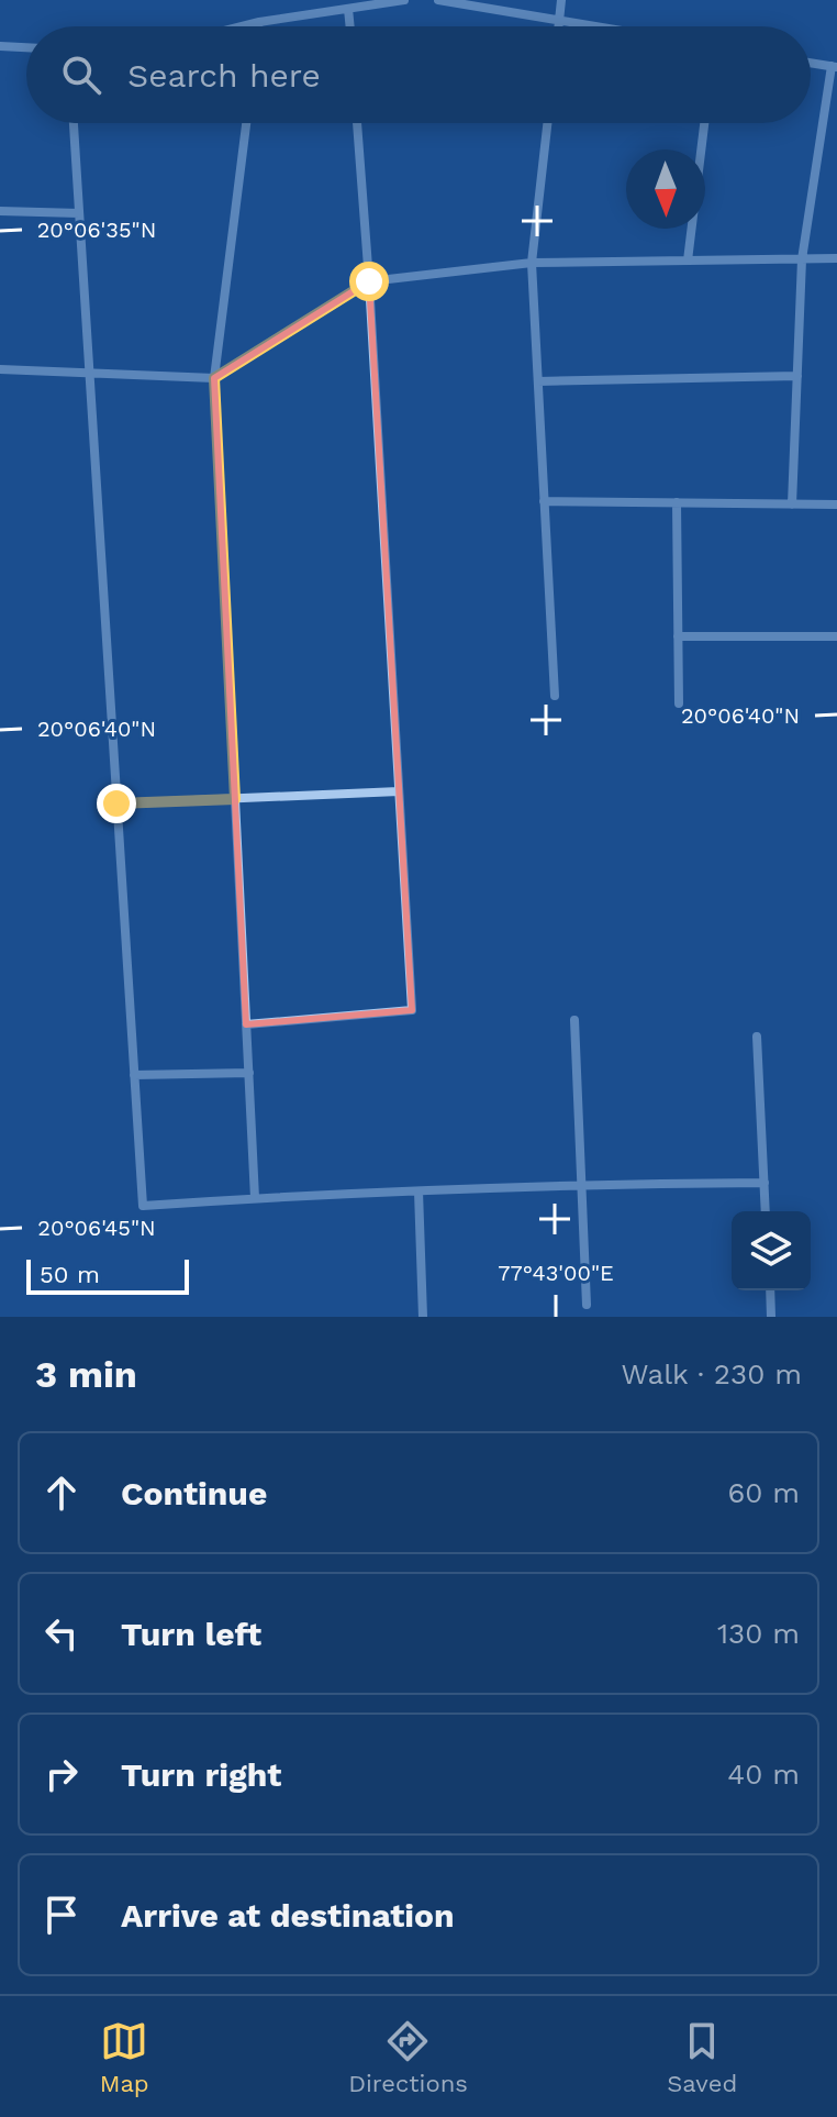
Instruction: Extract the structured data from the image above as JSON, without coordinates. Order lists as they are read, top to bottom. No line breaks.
{"scale_bar":"50 m","north":"bottom","page":{"search":"Search here","scale":"50 m","heading":["3 min","Walk · 230 m"],"list":[["Continue","60 m"],["Turn left","130 m"],["Turn right","40 m"],"Arrive at destination"],"nav":["Map","Directions","Saved"]},"coordinates":["20°06'35\"N","20°06'40\"N","20°06'45\"N","77°43'00\"E"]}
